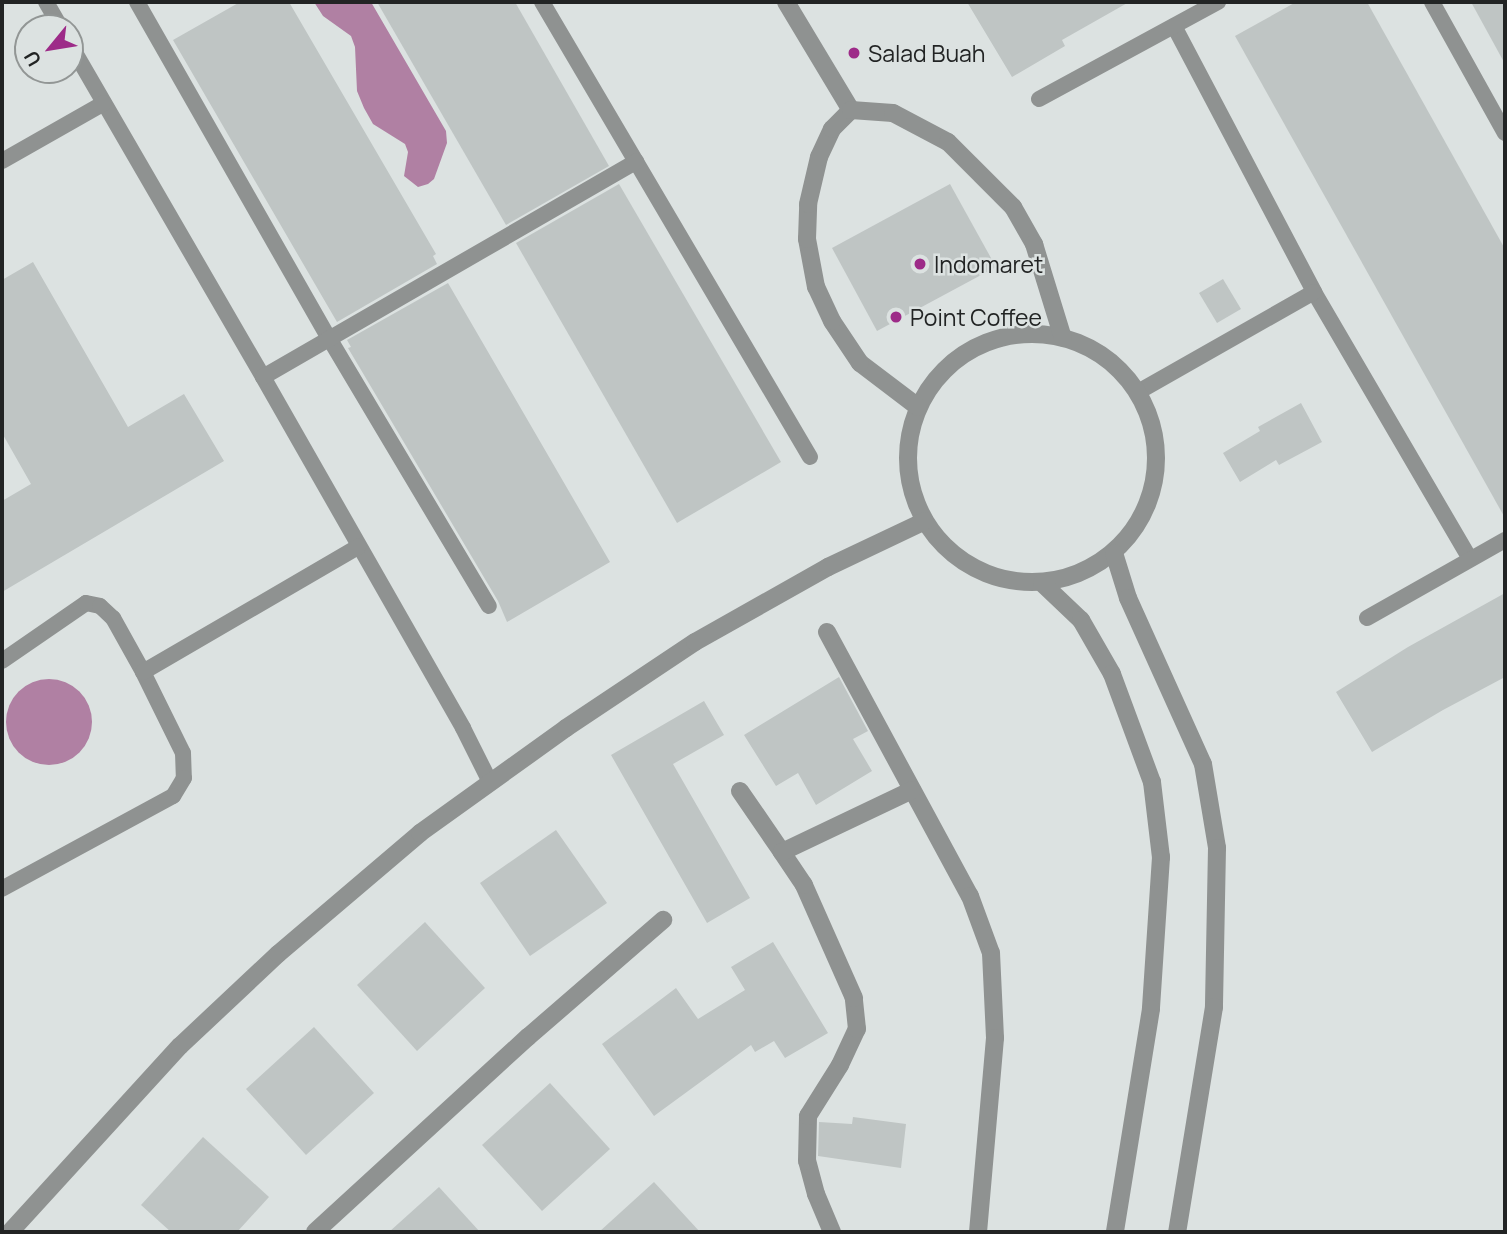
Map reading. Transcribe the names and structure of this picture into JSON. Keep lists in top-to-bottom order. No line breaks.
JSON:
{"places":["Salad Buah","Indomaret","Point Coffee"],"north":"bottom left"}
